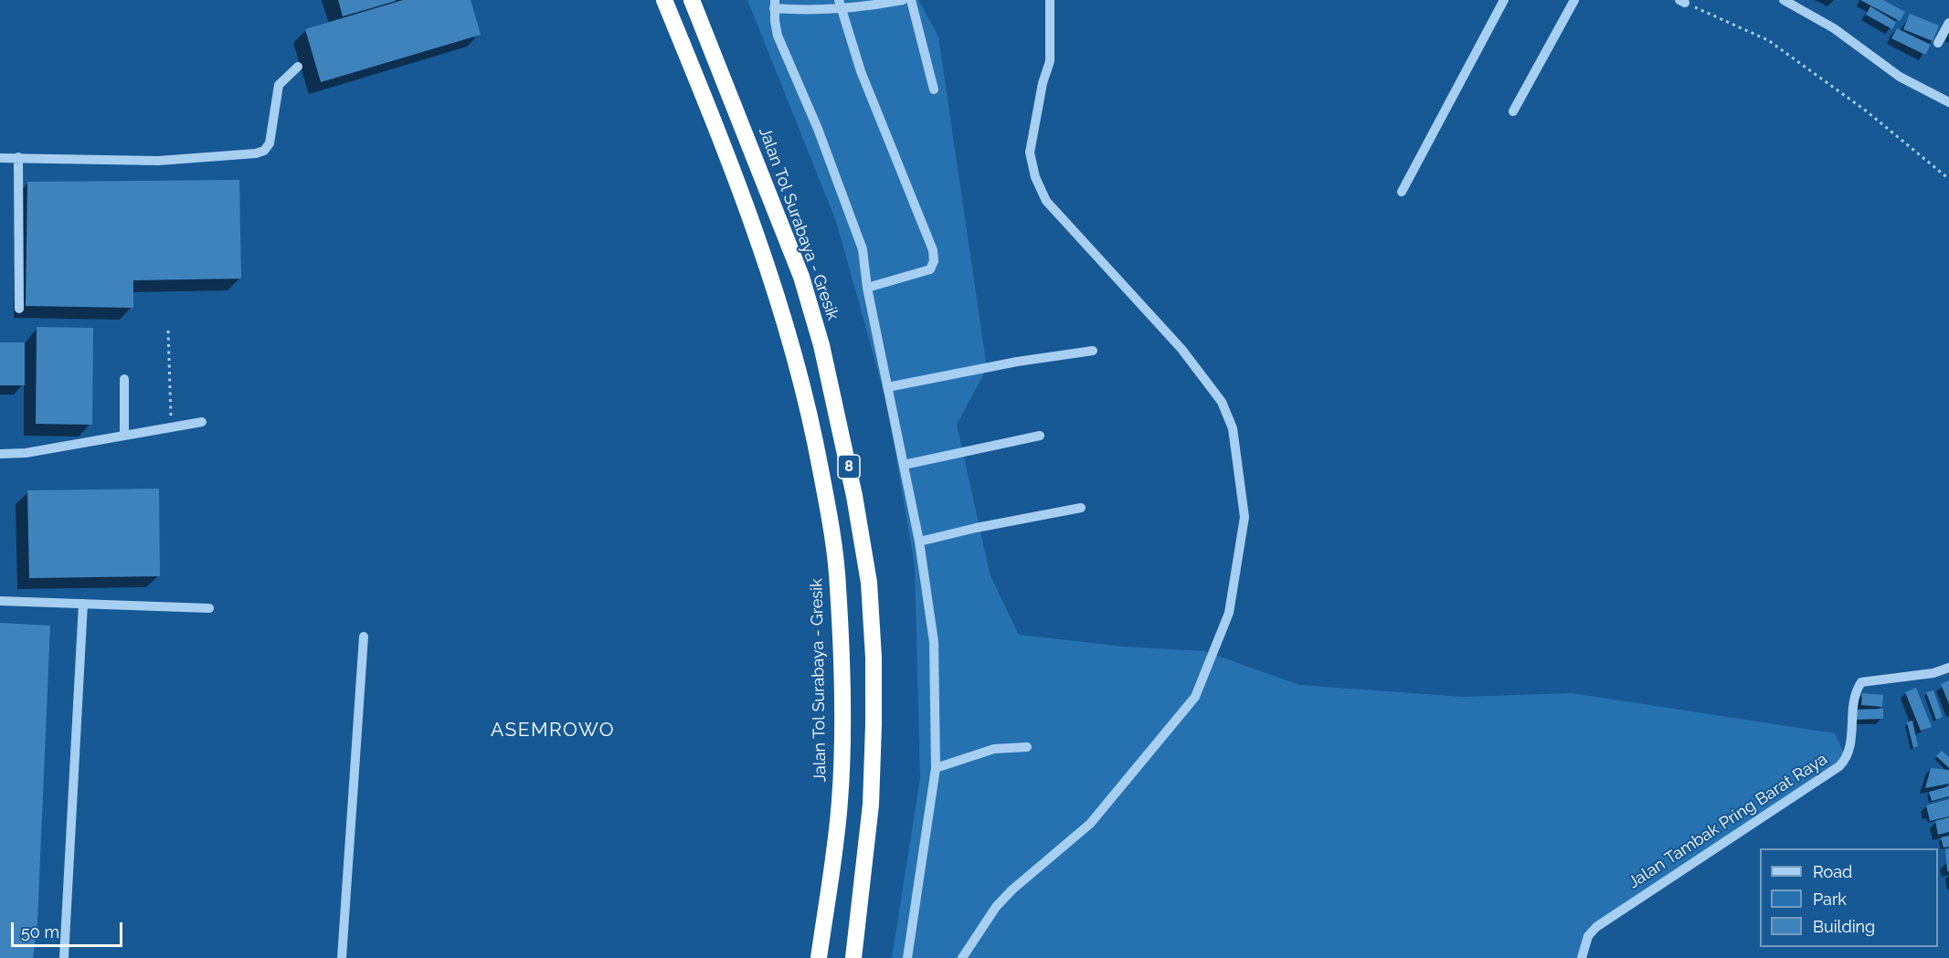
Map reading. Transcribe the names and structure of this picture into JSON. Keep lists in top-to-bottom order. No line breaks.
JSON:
{"streets":{"highway":["Jalan Tol Surabaya - Gresik","8"],"street":["Jalan Tambak Pring Barat Raya"]},"districts":["ASEMROWO"],"legend":["Road","Park","Building"],"scale_bar":"50 m"}
